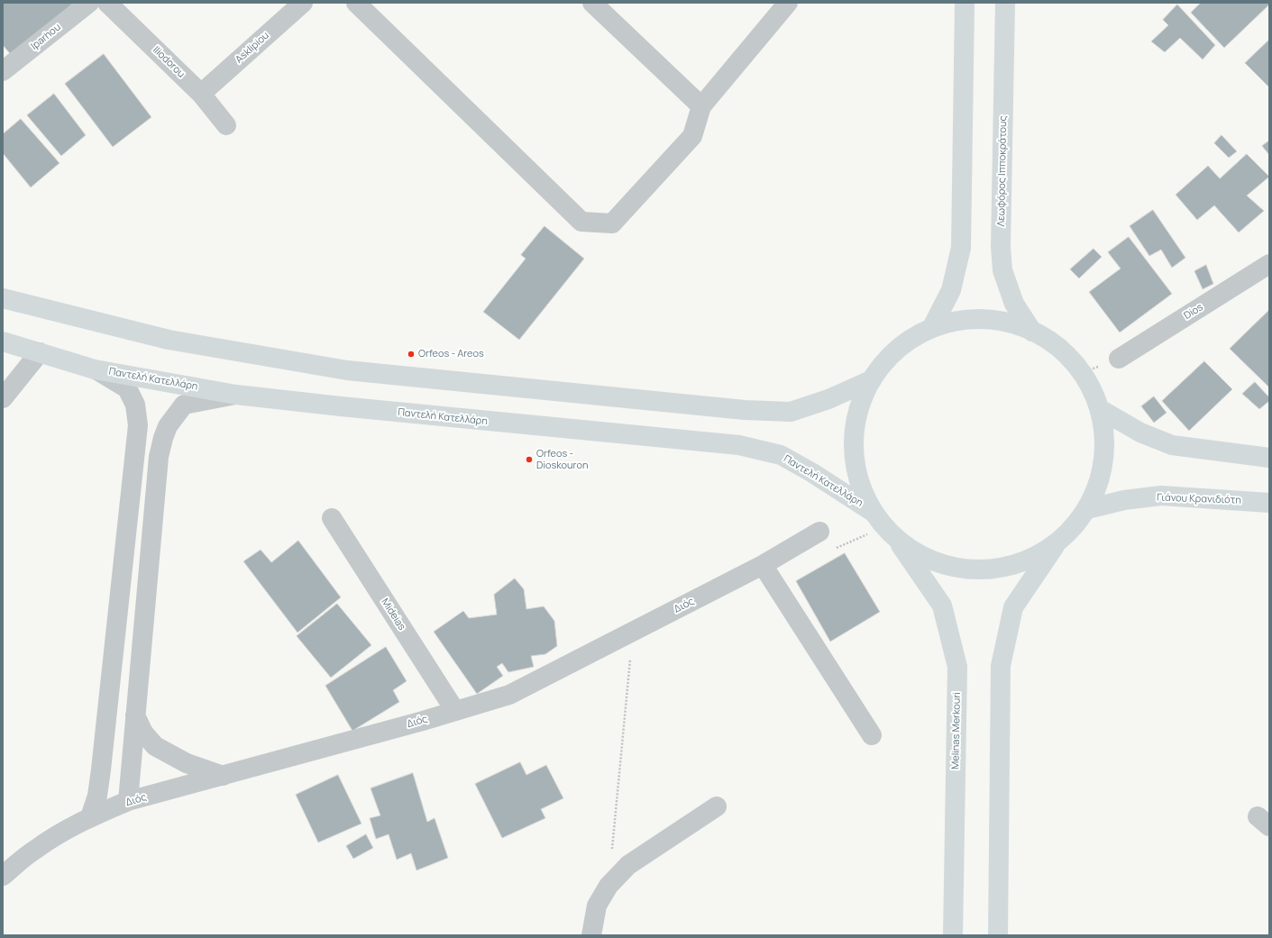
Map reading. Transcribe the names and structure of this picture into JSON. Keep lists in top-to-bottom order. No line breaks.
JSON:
{"streets":{"main road":["Λεωφόρος Ιπποκράτους","Παντελή Κατελλάρη","Γιάνου Κρανιδιότη","Melinas Merkouri"],"street":["Iparhou","Asklipiou","Iliodorou","Dios","Διός","Mideias"]},"crossings":[["Asklipiou","Iliodorou"],["Διός","Mideias"]],"places":["Orfeos - Areos","Orfeos - Dioskouron"]}
